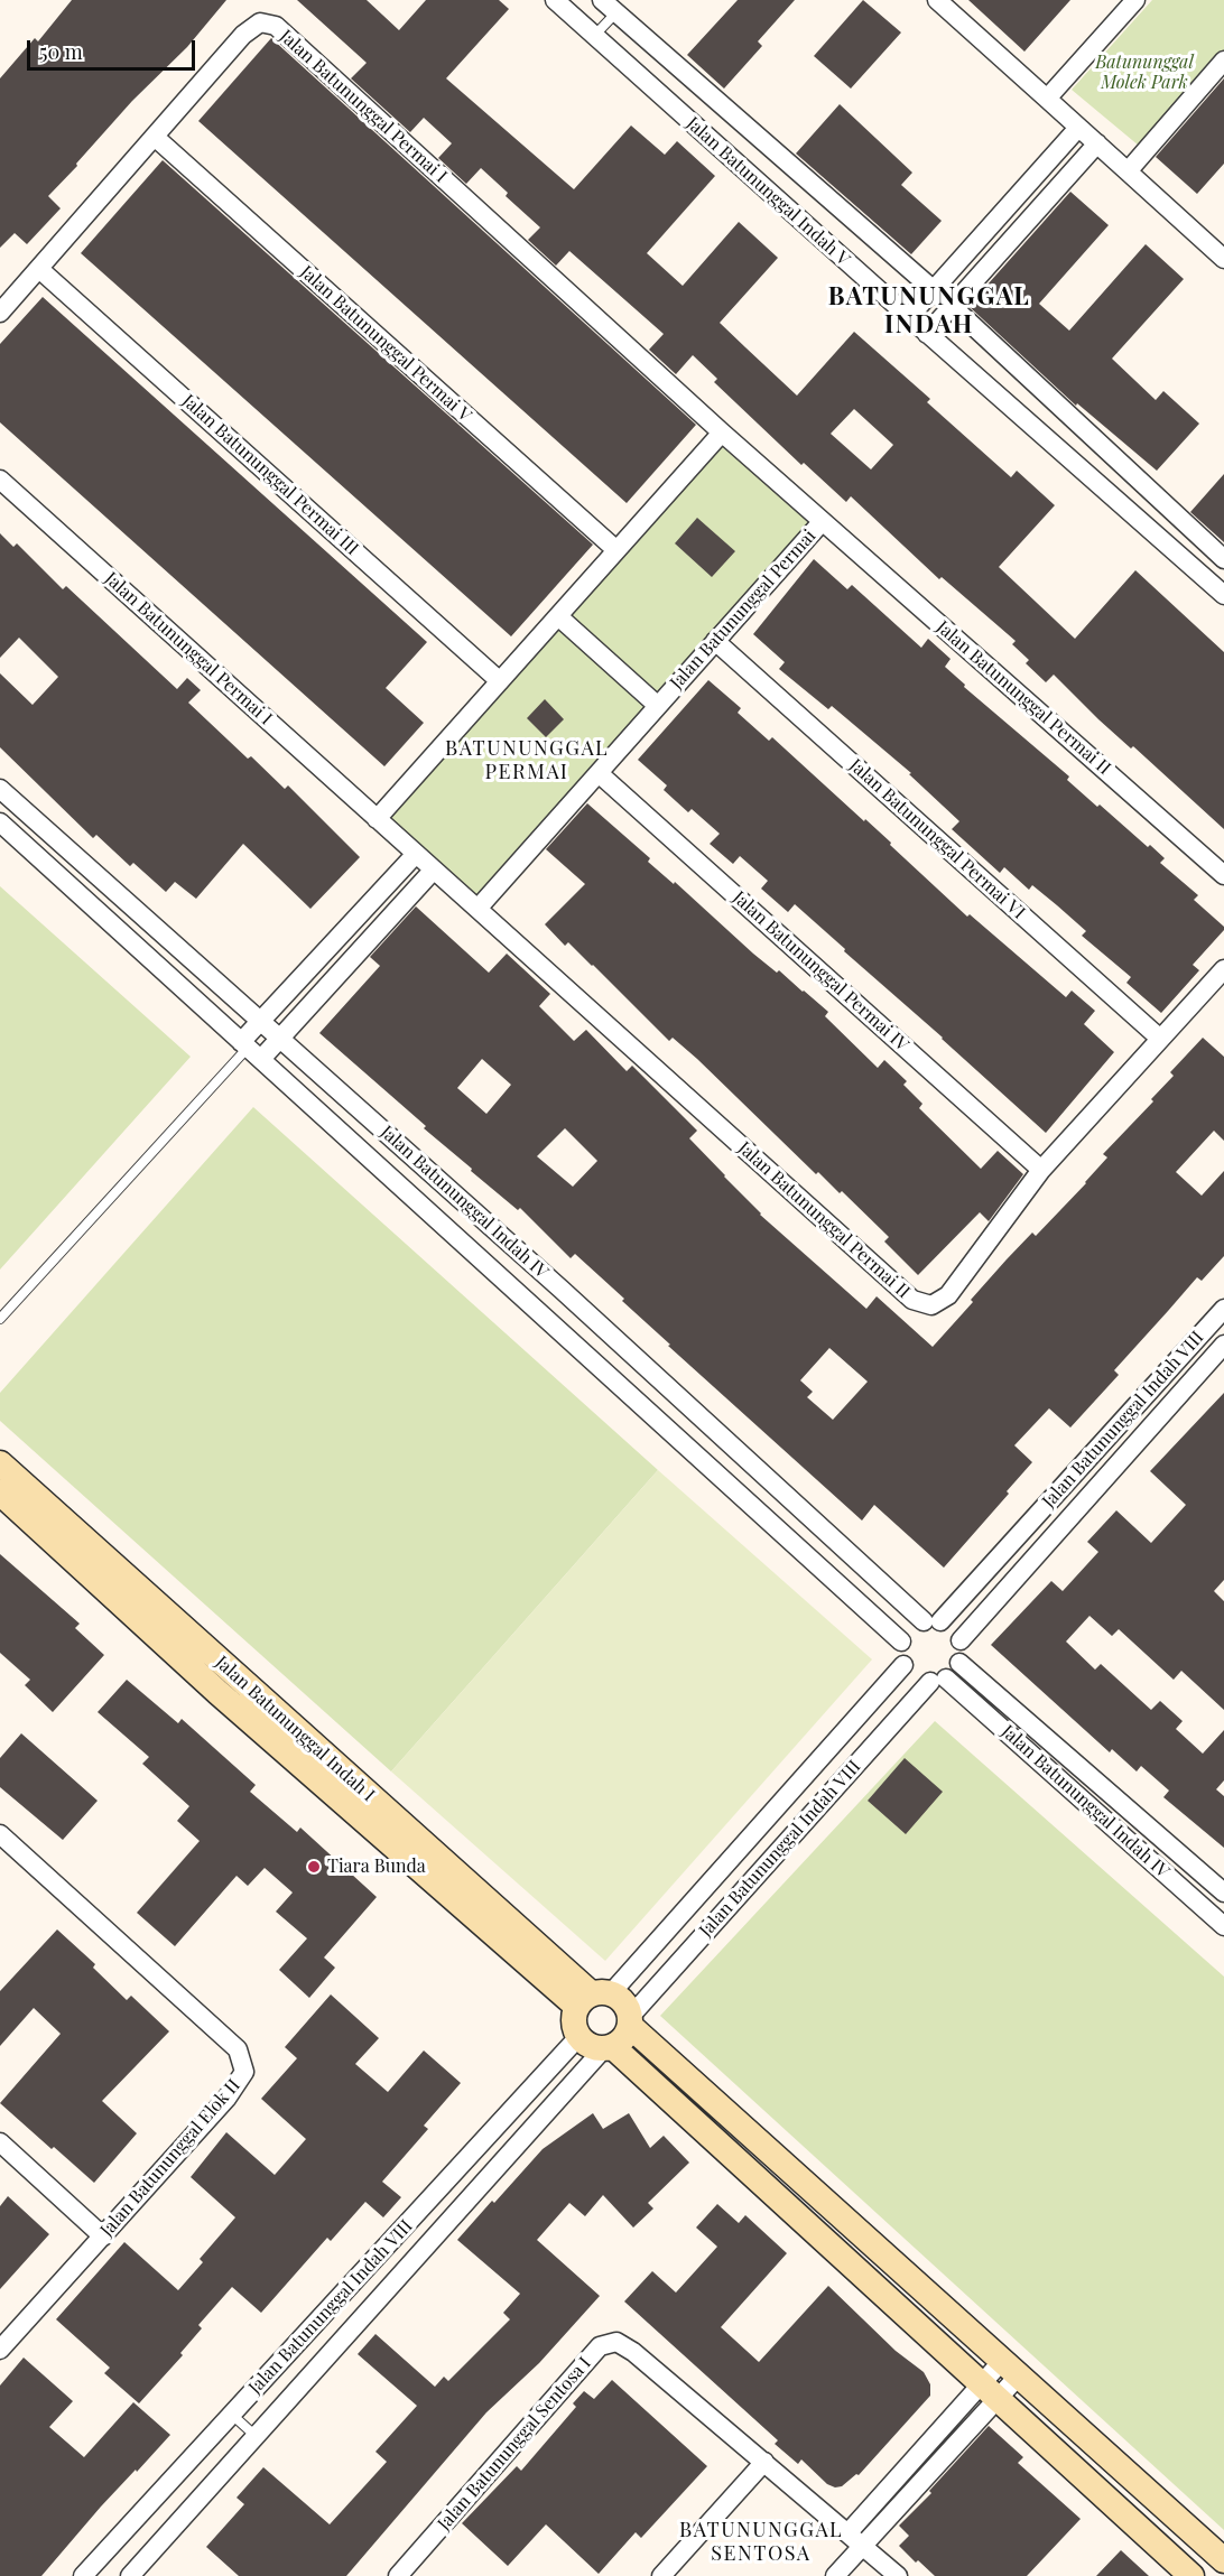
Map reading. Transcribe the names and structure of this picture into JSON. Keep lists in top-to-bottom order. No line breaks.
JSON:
{"streets":{"street":["Jalan Batununggal Permai I","Jalan Batununggal Indah V","Jalan Batununggal Permai V","Jalan Batununggal Permai III","Jalan Batununggal Permai","Jalan Batununggal Permai II","Jalan Batununggal Permai VI","Jalan Batununggal Permai IV","Jalan Batununggal Indah IV","Jalan Batununggal Indah VIII","Jalan Batununggal Indah I","Jalan Batununggal Elok II","Jalan Batununggal Sentosa I"]},"crossings":[["Jalan Batununggal Permai I","Jalan Batununggal Permai V"],["Jalan Batununggal Permai I","Jalan Batununggal Permai III"],["Jalan Batununggal Permai I","Jalan Batununggal Permai"],["Jalan Batununggal Permai","Jalan Batununggal Permai II"],["Jalan Batununggal Permai","Jalan Batununggal Permai VI"],["Jalan Batununggal Permai","Jalan Batununggal Permai IV"],["Jalan Batununggal Permai II","Jalan Batununggal Permai VI"],["Jalan Batununggal Permai II","Jalan Batununggal Permai IV"],["Jalan Batununggal Indah IV","Jalan Batununggal Indah VIII"],["Jalan Batununggal Indah VIII","Jalan Batununggal Indah I"]],"districts":["BATUNUNGGAL INDAH","BATUNUNGGAL PERMAI","BATUNUNGGAL SENTOSA"],"parks":["Batununggal Molek Park"],"places":["Tiara Bunda"],"scale_bar":"50 m"}
